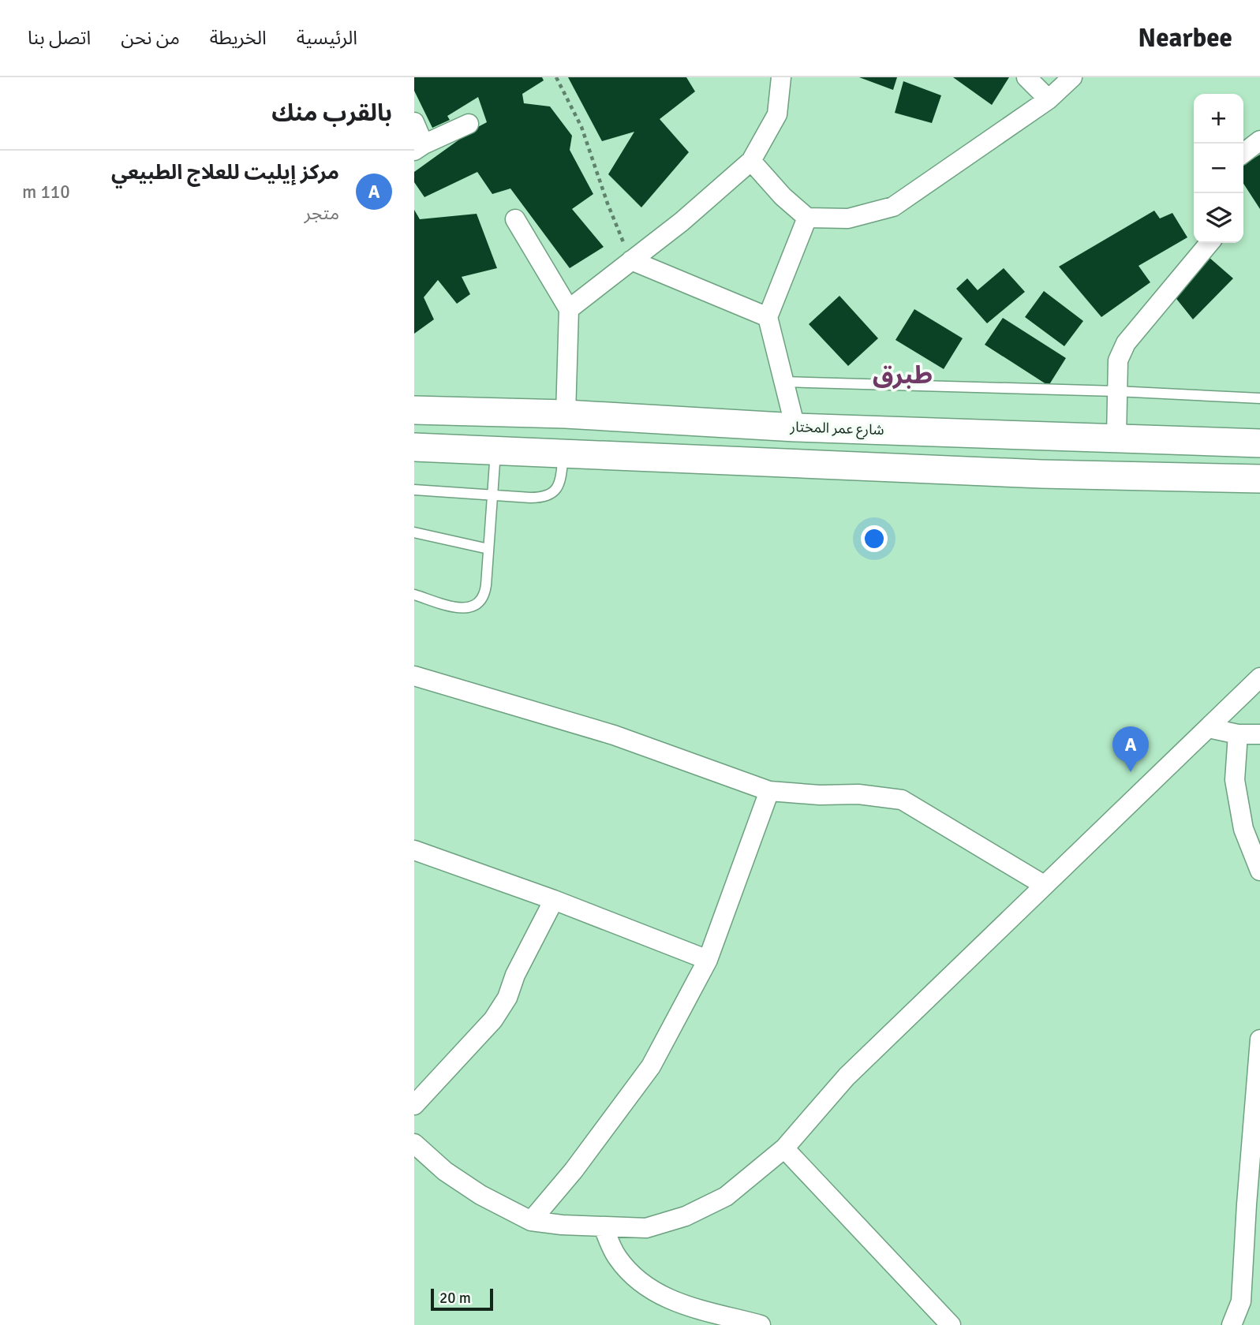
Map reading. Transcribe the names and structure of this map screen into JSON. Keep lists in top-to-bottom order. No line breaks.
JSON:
{"streets":{"street":["شارع عمر المختار"]},"districts":["طبرق"],"scale_bar":"20 m","page":{"header":"Nearbee","nav":["الرئيسية","الخريطة","من نحن","اتصل بنا"],"heading":"بالقرب منك","map_buttons":["+","−"],"list":[{"mark":"A","name":"مركز إيليت للعلاج الطبيعي","note":"متجر","value":"110 m"}],"pins":"A","scale":"20 m"}}
